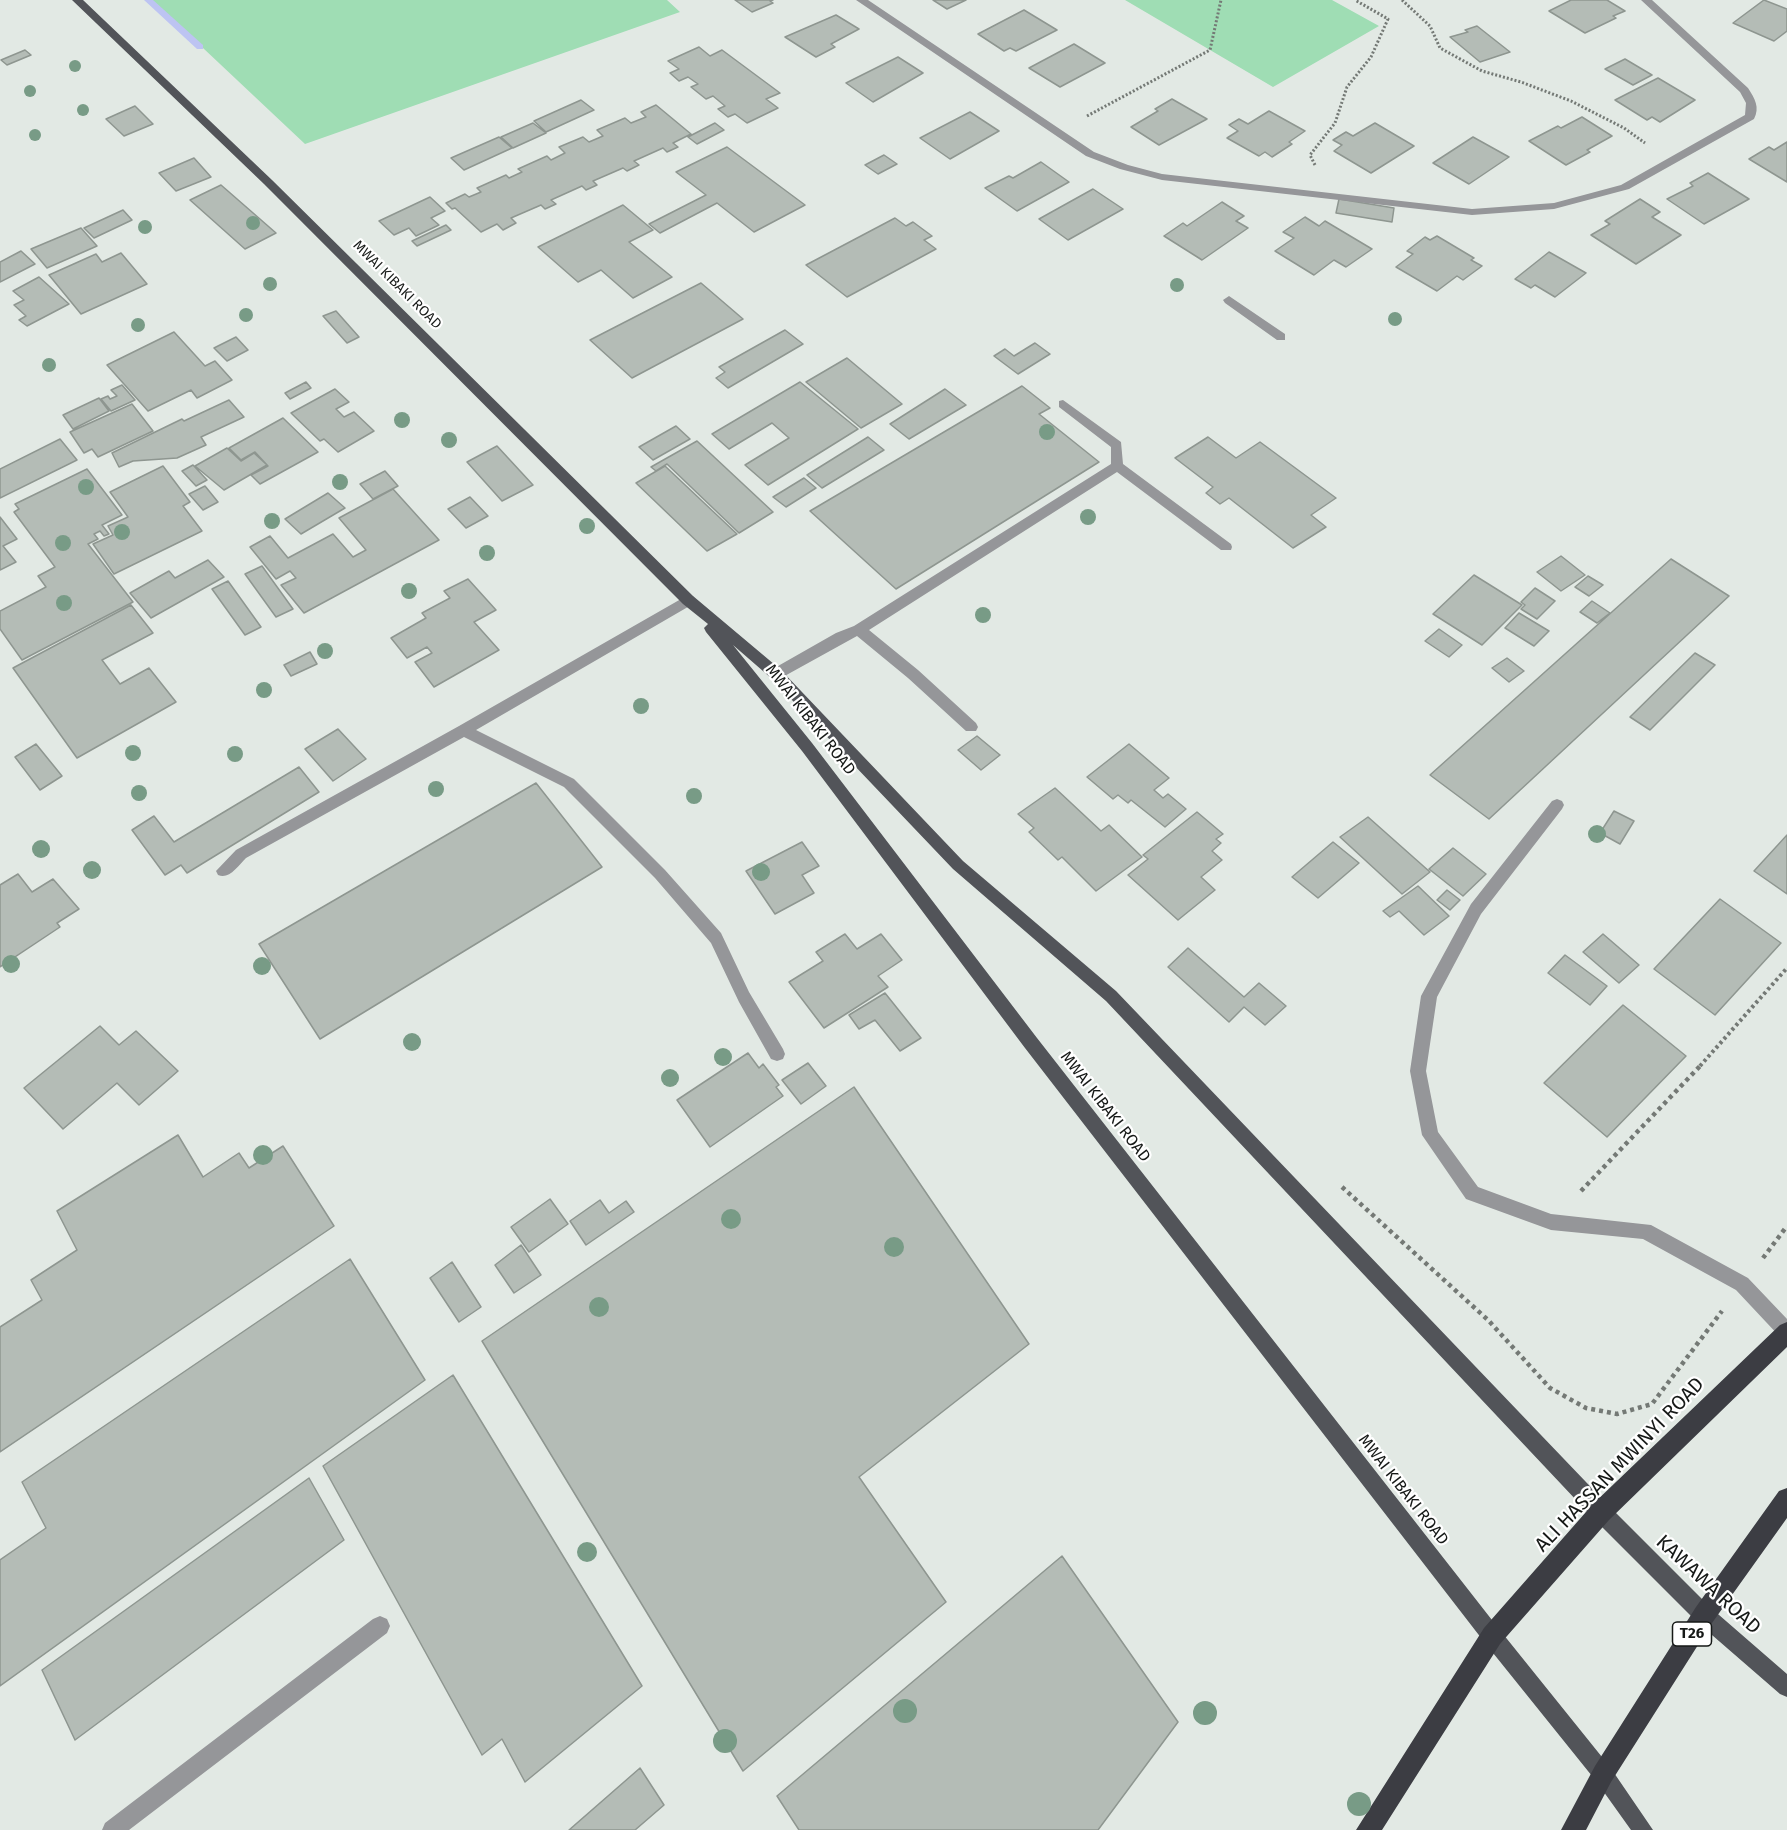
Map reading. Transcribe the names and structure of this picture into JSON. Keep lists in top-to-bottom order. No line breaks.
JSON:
{"streets":{"highway":["ALI HASSAN MWINYI ROAD","T26"],"main road":["MWAI KIBAKI ROAD","KAWAWA ROAD"]},"crossings":[["MWAI KIBAKI ROAD","ALI HASSAN MWINYI ROAD"],["MWAI KIBAKI ROAD","KAWAWA ROAD"],["ALI HASSAN MWINYI ROAD","KAWAWA ROAD"],["KAWAWA ROAD","T26"]]}
